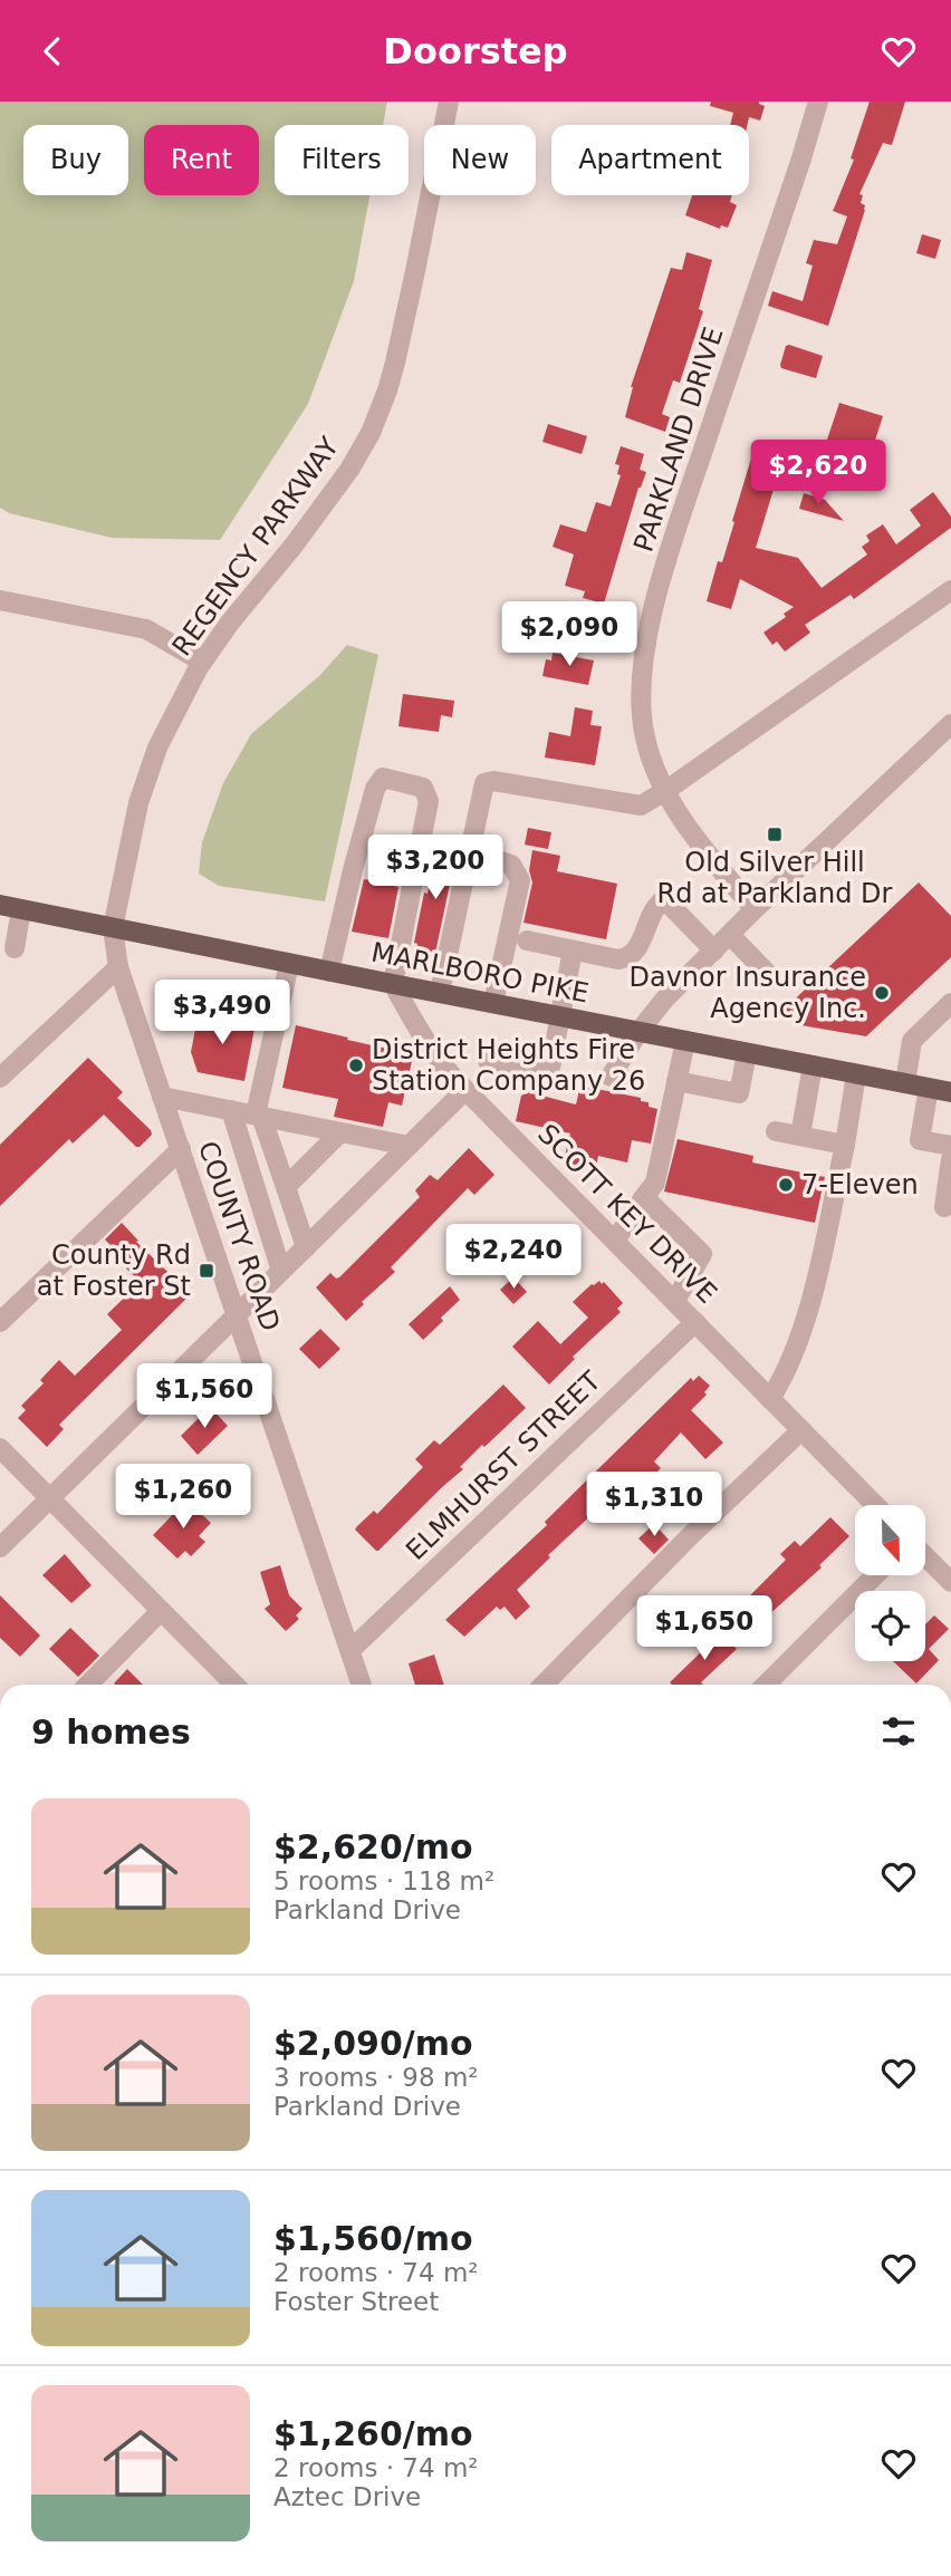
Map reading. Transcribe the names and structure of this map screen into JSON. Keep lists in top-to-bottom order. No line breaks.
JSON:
{"streets":{"main road":["MARLBORO PIKE"],"street":["PARKLAND DRIVE","REGENCY PARKWAY","SCOTT KEY DRIVE","COUNTY ROAD","ELMHURST STREET"]},"crossings":[["REGENCY PARKWAY","MARLBORO PIKE"],["REGENCY PARKWAY","COUNTY ROAD"],["MARLBORO PIKE","SCOTT KEY DRIVE"],["MARLBORO PIKE","COUNTY ROAD"],["SCOTT KEY DRIVE","ELMHURST STREET"],["COUNTY ROAD","ELMHURST STREET"]],"places":{"transit":["Old Silver Hill Rd at Parkland Dr","County Rd at Foster St"],"other":["Davnor Insurance Agency Inc.","District Heights Fire Station Company 26","7-Eleven"]},"north":"bottom","page":{"header":"Doorstep","chip":["Buy","Rent","Filters","New","Apartment"],"price":["$2,620","$2,090","$3,200","$3,490","$2,240","$1,560","$1,260","$1,310","$1,650"],"heading":"9 homes","list":[{"name":"$2,620/mo","note":"5 rooms · 118 m² · Parkland Drive"},{"name":"$2,090/mo","note":"3 rooms · 98 m² · Parkland Drive"},{"name":"$1,560/mo","note":"2 rooms · 74 m² · Foster Street"},{"name":"$1,260/mo","note":"2 rooms · 74 m² · Aztec Drive"}]}}
